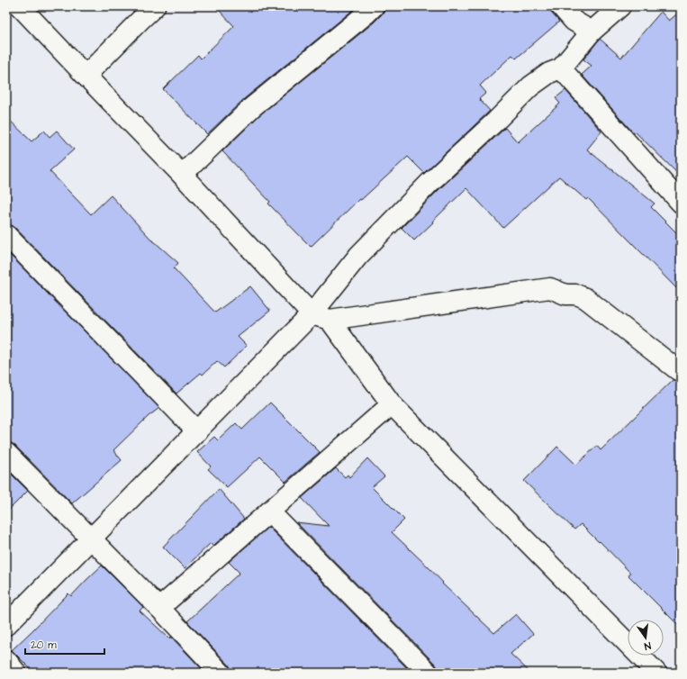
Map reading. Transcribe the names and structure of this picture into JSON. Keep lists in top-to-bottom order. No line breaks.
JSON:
{"scale_bar":"20 m","north":"bottom"}
